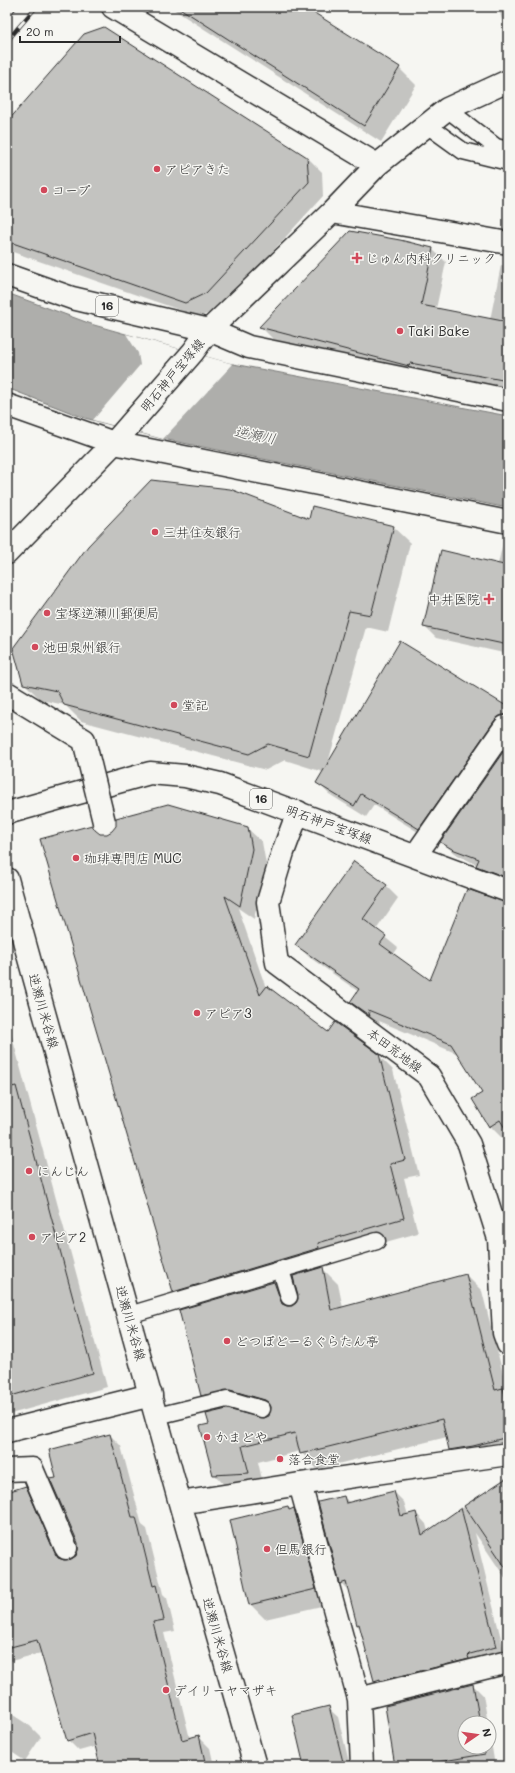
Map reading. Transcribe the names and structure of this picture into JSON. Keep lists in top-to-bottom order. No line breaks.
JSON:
{"streets":{"street":["16","明石神戸宝塚線","逆瀬川米谷線","本田荒地線"]},"crossings":[["明石神戸宝塚線","本田荒地線"]],"water":["逆瀬川"],"places":{"other":["アピアきた","コープ","Taki Bake","三井住友銀行","宝塚逆瀬川郵便局","池田泉州銀行","堂記","珈琲専門店 MUC","アピア3","にんじん","アピア2","どつぼどーるぐらたん亭","かまどや","落合食堂","但馬銀行","デイリーヤマザキ"],"health":["じゅん内科クリニック","中井医院"]},"scale_bar":"20 m","north":"right"}
